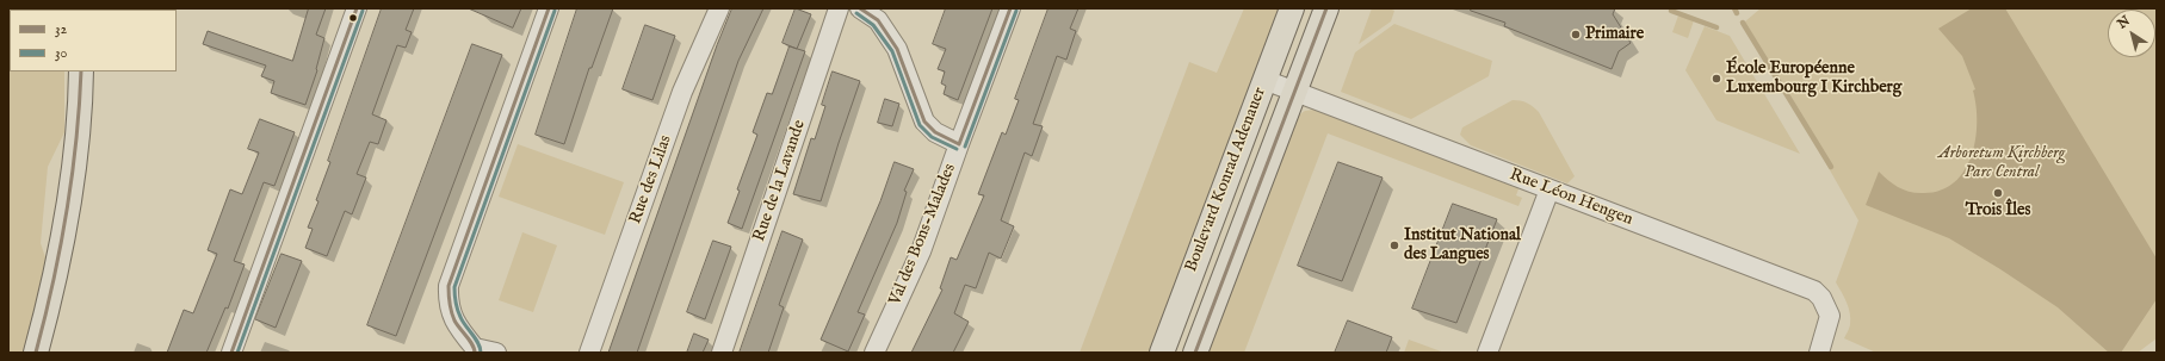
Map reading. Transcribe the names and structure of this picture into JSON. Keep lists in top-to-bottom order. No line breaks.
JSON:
{"streets":{"main road":["Boulevard Konrad Adenauer"],"street":["Rue des Lilas","Rue de la Lavande","Rue Léon Hengen","Val des Bons-Malades"]},"crossings":[["Boulevard Konrad Adenauer","Rue Léon Hengen"]],"parks":["Arboretum Kirchberg Parc Central"],"places":["Primaire","École Européenne Luxembourg I Kirchberg","Trois Îles","Institut National des Langues"],"lines":["transit line 32","transit line 30"],"legend":["32","30"],"north":"top left"}
